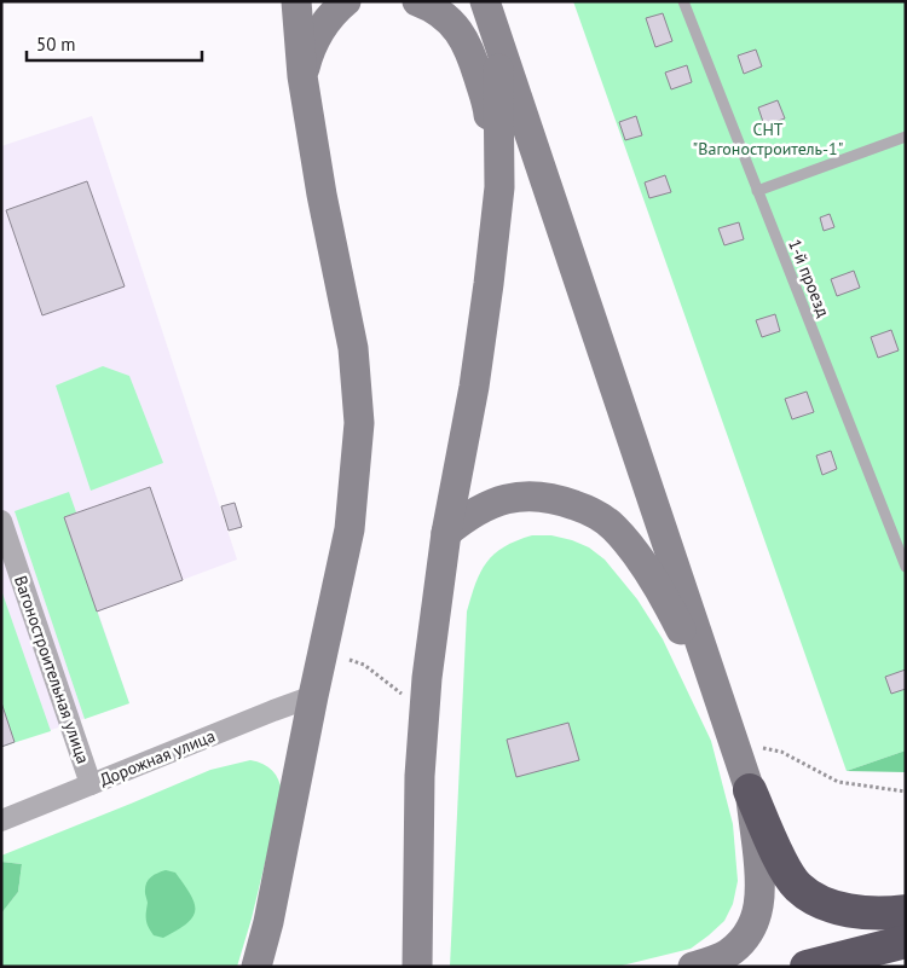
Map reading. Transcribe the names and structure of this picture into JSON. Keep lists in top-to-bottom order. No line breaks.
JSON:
{"streets":{"street":["Вагоностроительная улица","Дорожная улица"],"lane":["1-й проезд"]},"crossings":[["Вагоностроительная улица","Дорожная улица"]],"parks":["СНТ \"Вагоностроитель-1\""],"scale_bar":"50 m"}
